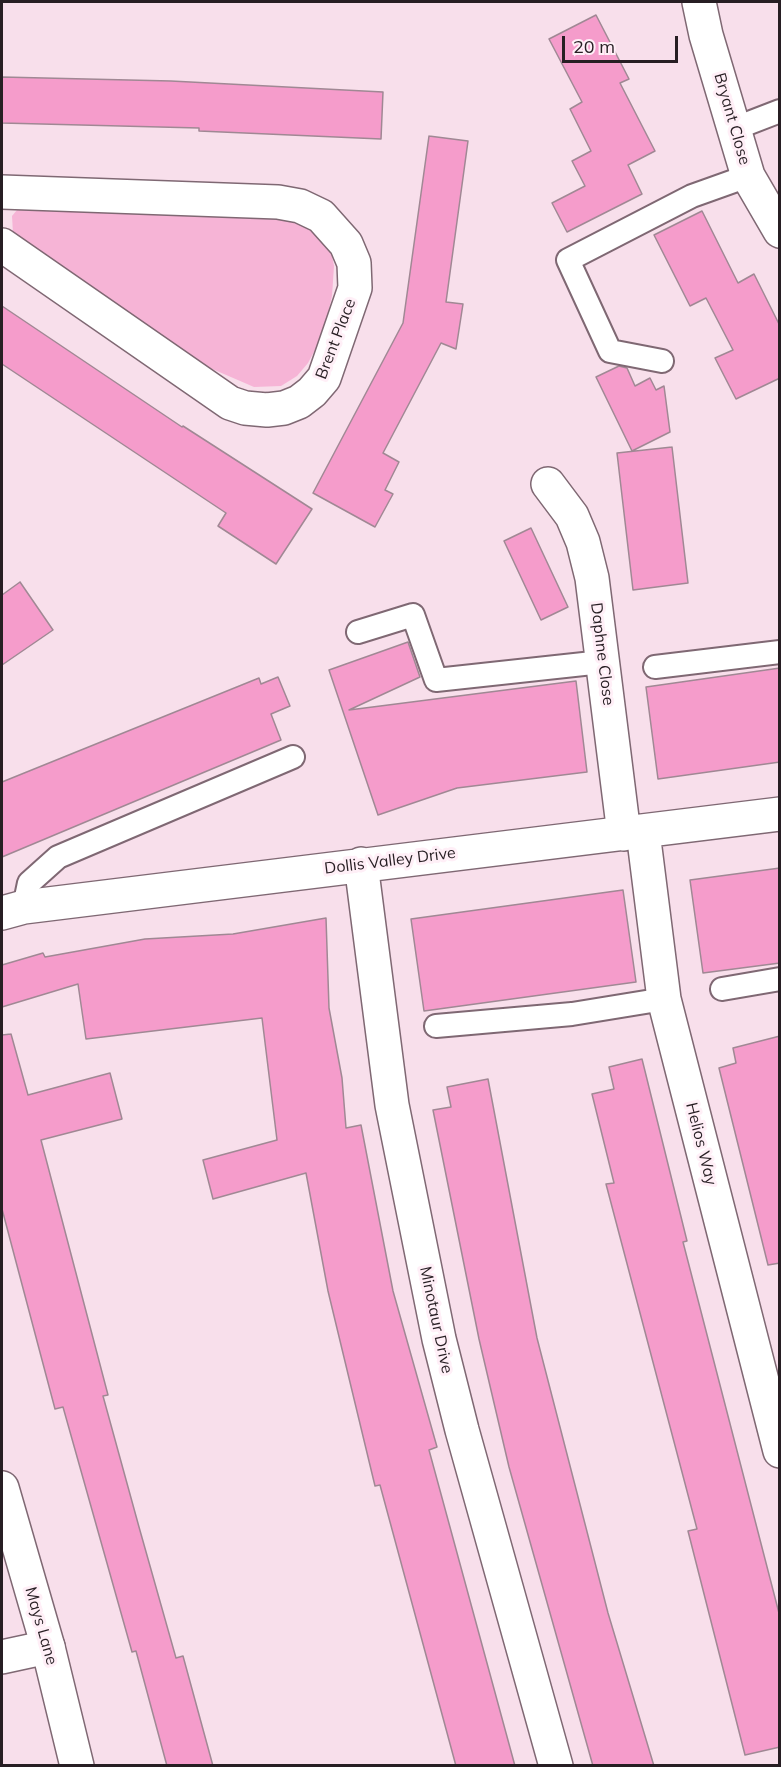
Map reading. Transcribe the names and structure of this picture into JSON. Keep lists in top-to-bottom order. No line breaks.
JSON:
{"streets":{"street":["Bryant Close","Brent Place","Daphne Close","Dollis Valley Drive","Helios Way","Minotaur Drive","Mays Lane"]},"crossings":[["Daphne Close","Dollis Valley Drive"],["Daphne Close","Helios Way"],["Dollis Valley Drive","Helios Way"],["Dollis Valley Drive","Minotaur Drive"]],"scale_bar":"20 m"}
